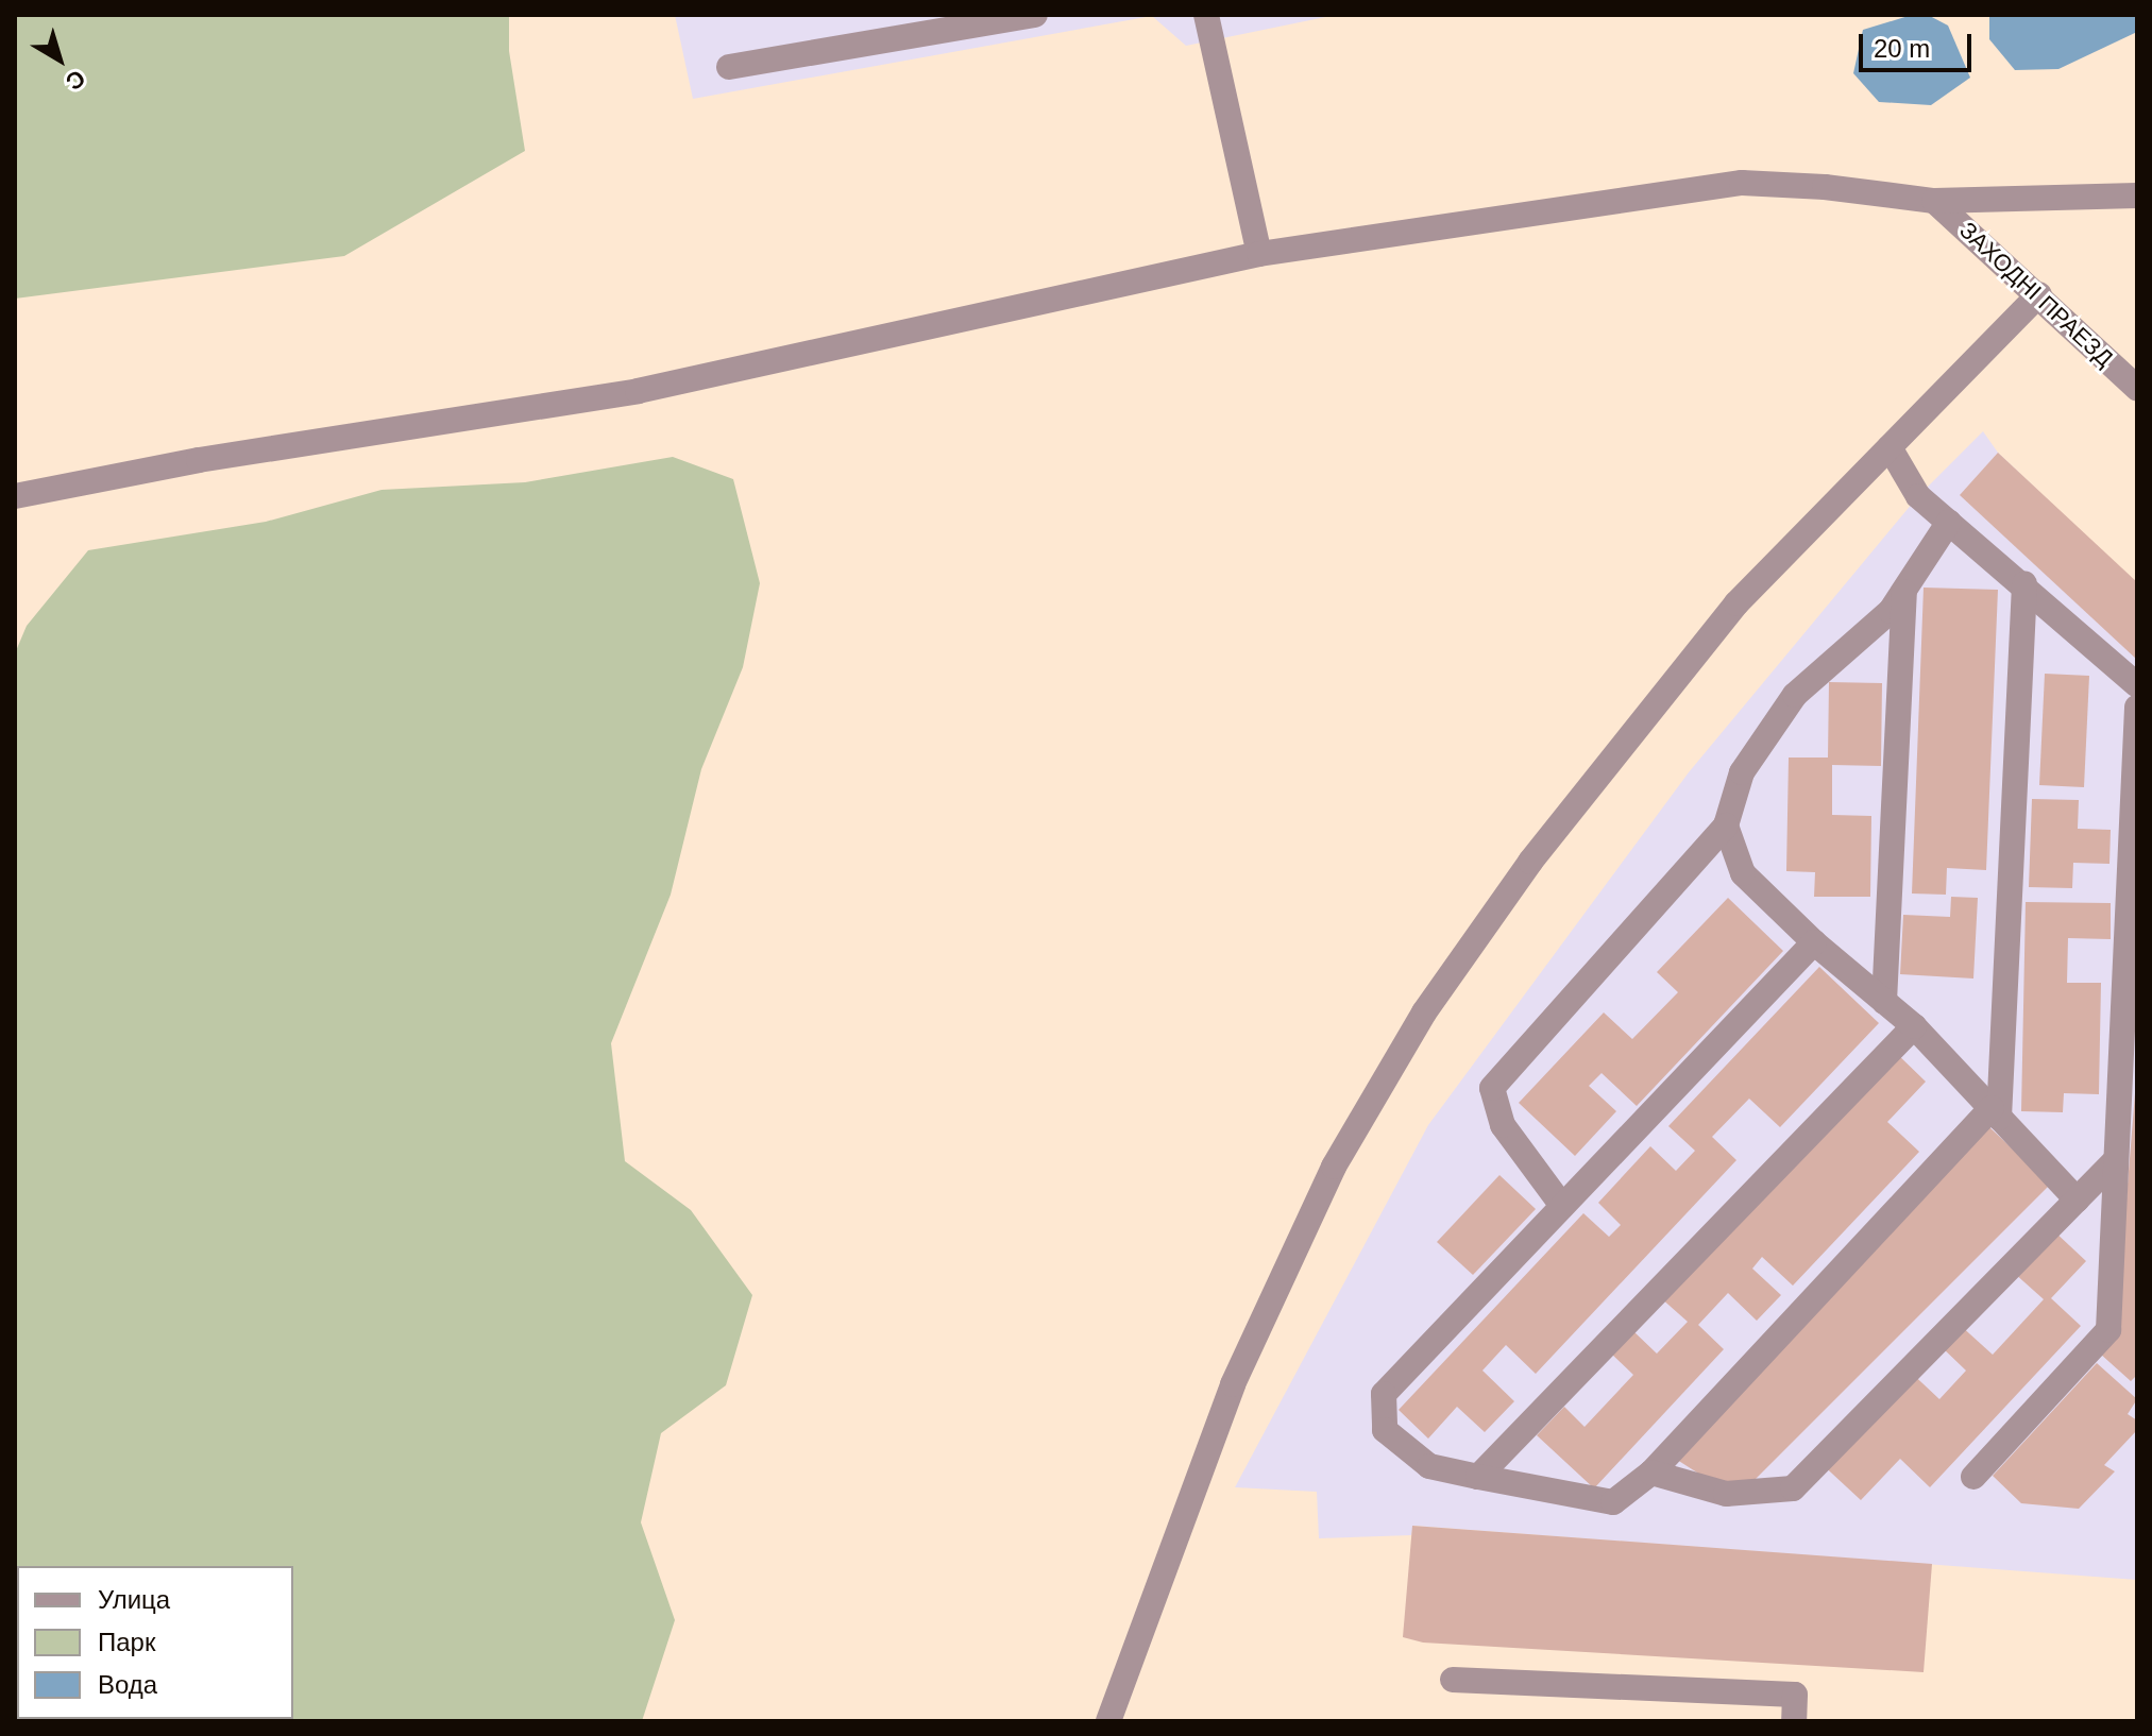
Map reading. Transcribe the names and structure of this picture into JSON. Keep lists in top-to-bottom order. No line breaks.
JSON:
{"streets":{"street":["ЗАХОДНІ ПРАЕЗД"]},"legend":["Улица","Парк","Вода"],"scale_bar":"20 m","north":"bottom right"}
